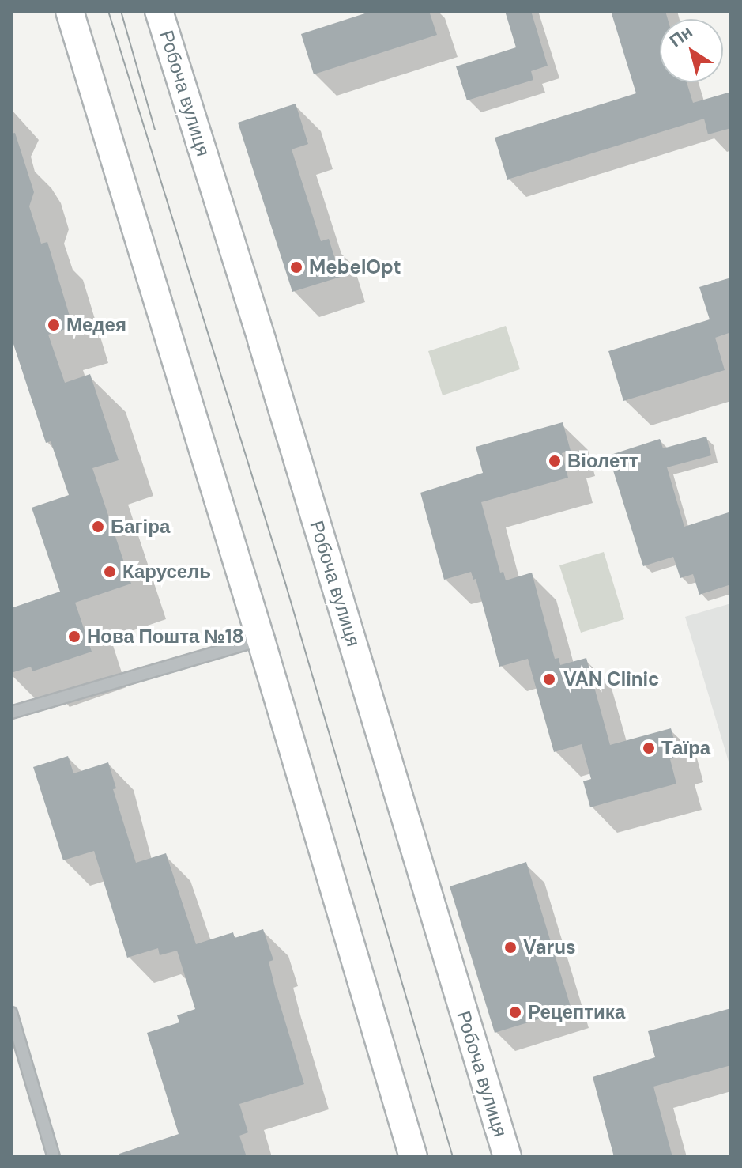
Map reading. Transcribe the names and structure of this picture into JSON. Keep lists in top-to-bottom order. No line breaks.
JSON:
{"streets":{"main road":["Робоча вулиця"]},"places":["MebelOpt","Медея","Віолетт","Багіра","Карусель","Нова Пошта №18","VAN Clinic","Таїра","Varus","Рецептика"],"north":"top left"}
